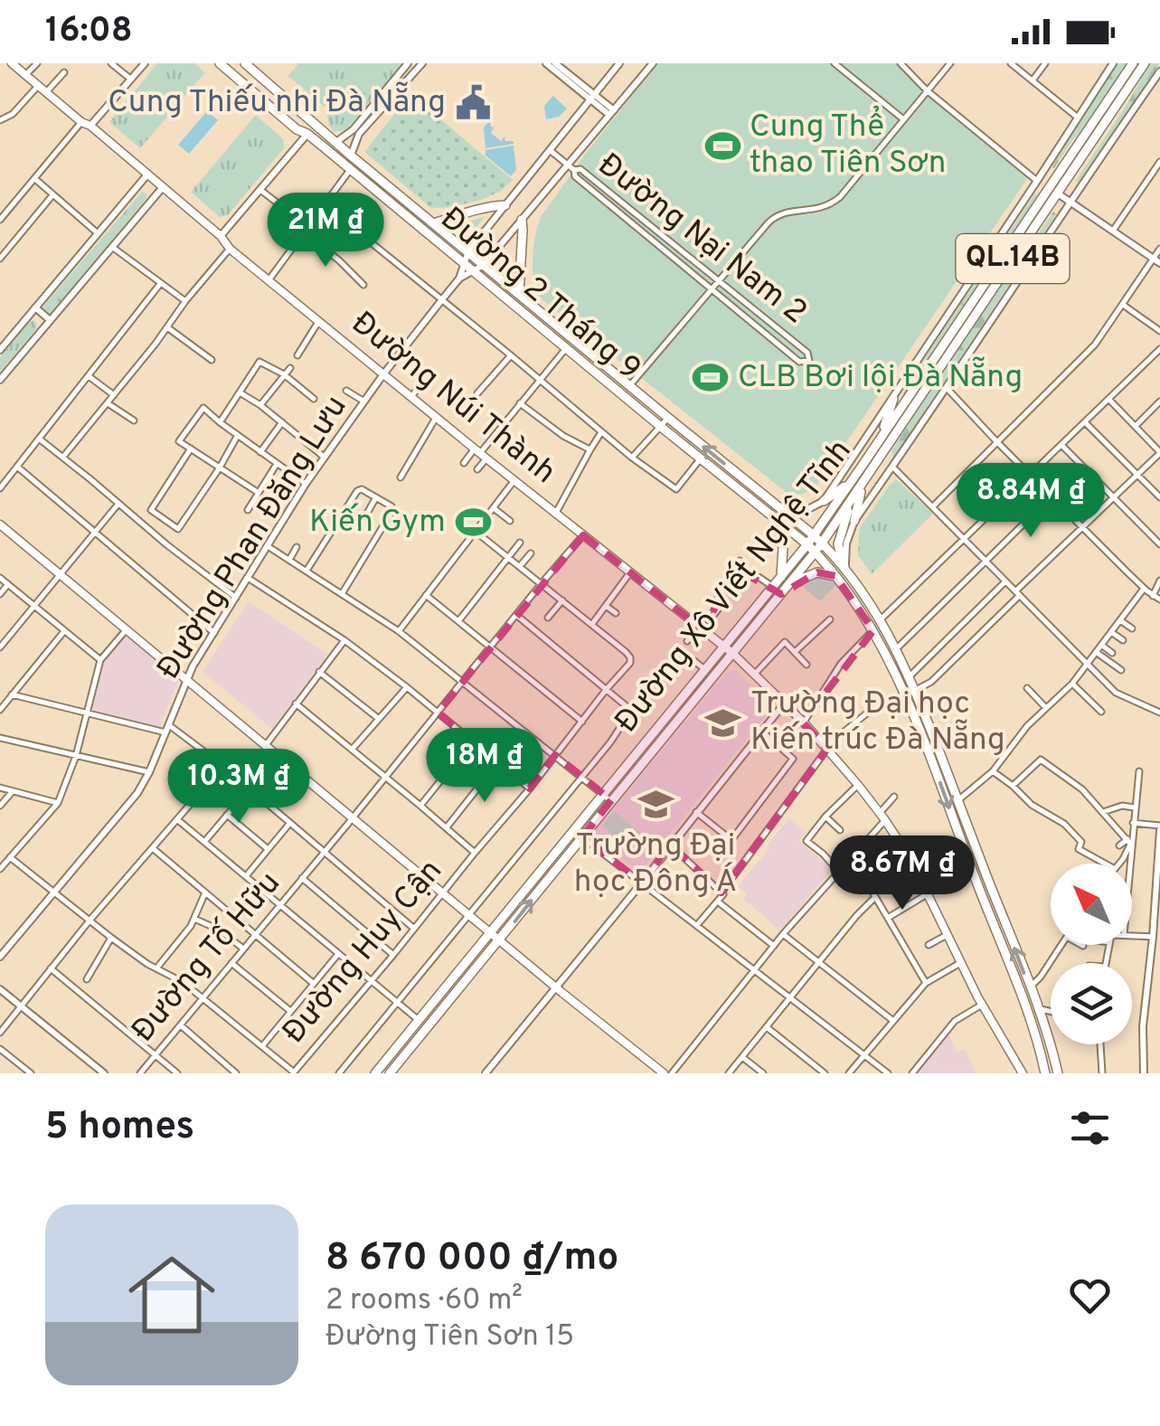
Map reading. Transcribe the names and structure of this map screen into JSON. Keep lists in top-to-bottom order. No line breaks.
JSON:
{"streets":{"main road":["QL.14B","Đường 2 Tháng 9","Đường Núi Thành","Đường Xô Viết Nghệ Tĩnh"],"street":["Đường Nại Nam 2","Đường Phan Đăng Lưu","Đường Huy Cận","Đường Tố Hữu"]},"crossings":[["Đường Nại Nam 2","Đường Phan Đăng Lưu"],["Đường 2 Tháng 9","Đường Phan Đăng Lưu"],["Đường 2 Tháng 9","Đường Xô Viết Nghệ Tĩnh"],["Đường Núi Thành","Đường Phan Đăng Lưu"],["Đường Núi Thành","Đường Xô Viết Nghệ Tĩnh"],["Đường Núi Thành","Đường Tố Hữu"]],"places":{"public building":["Cung Thiếu nhi Đà Nẵng"],"sports":["Cung Thể thao Tiên Sơn","CLB Bơi lội Đà Nẵng","Kiến Gym"],"school or university":["Trường Đại học Kiến trúc Đà Nẵng","Trường Đại học Đông Á"]},"north":"top left","page":{"status":"16:08","price":["21M ₫","8.84M ₫","18M ₫","10.3M ₫","8.67M ₫"],"heading":"5 homes","list":[{"name":"8 670 000 ₫/mo","note":"2 rooms · 60 m² · Đường Tiên Sơn 15"}]}}
